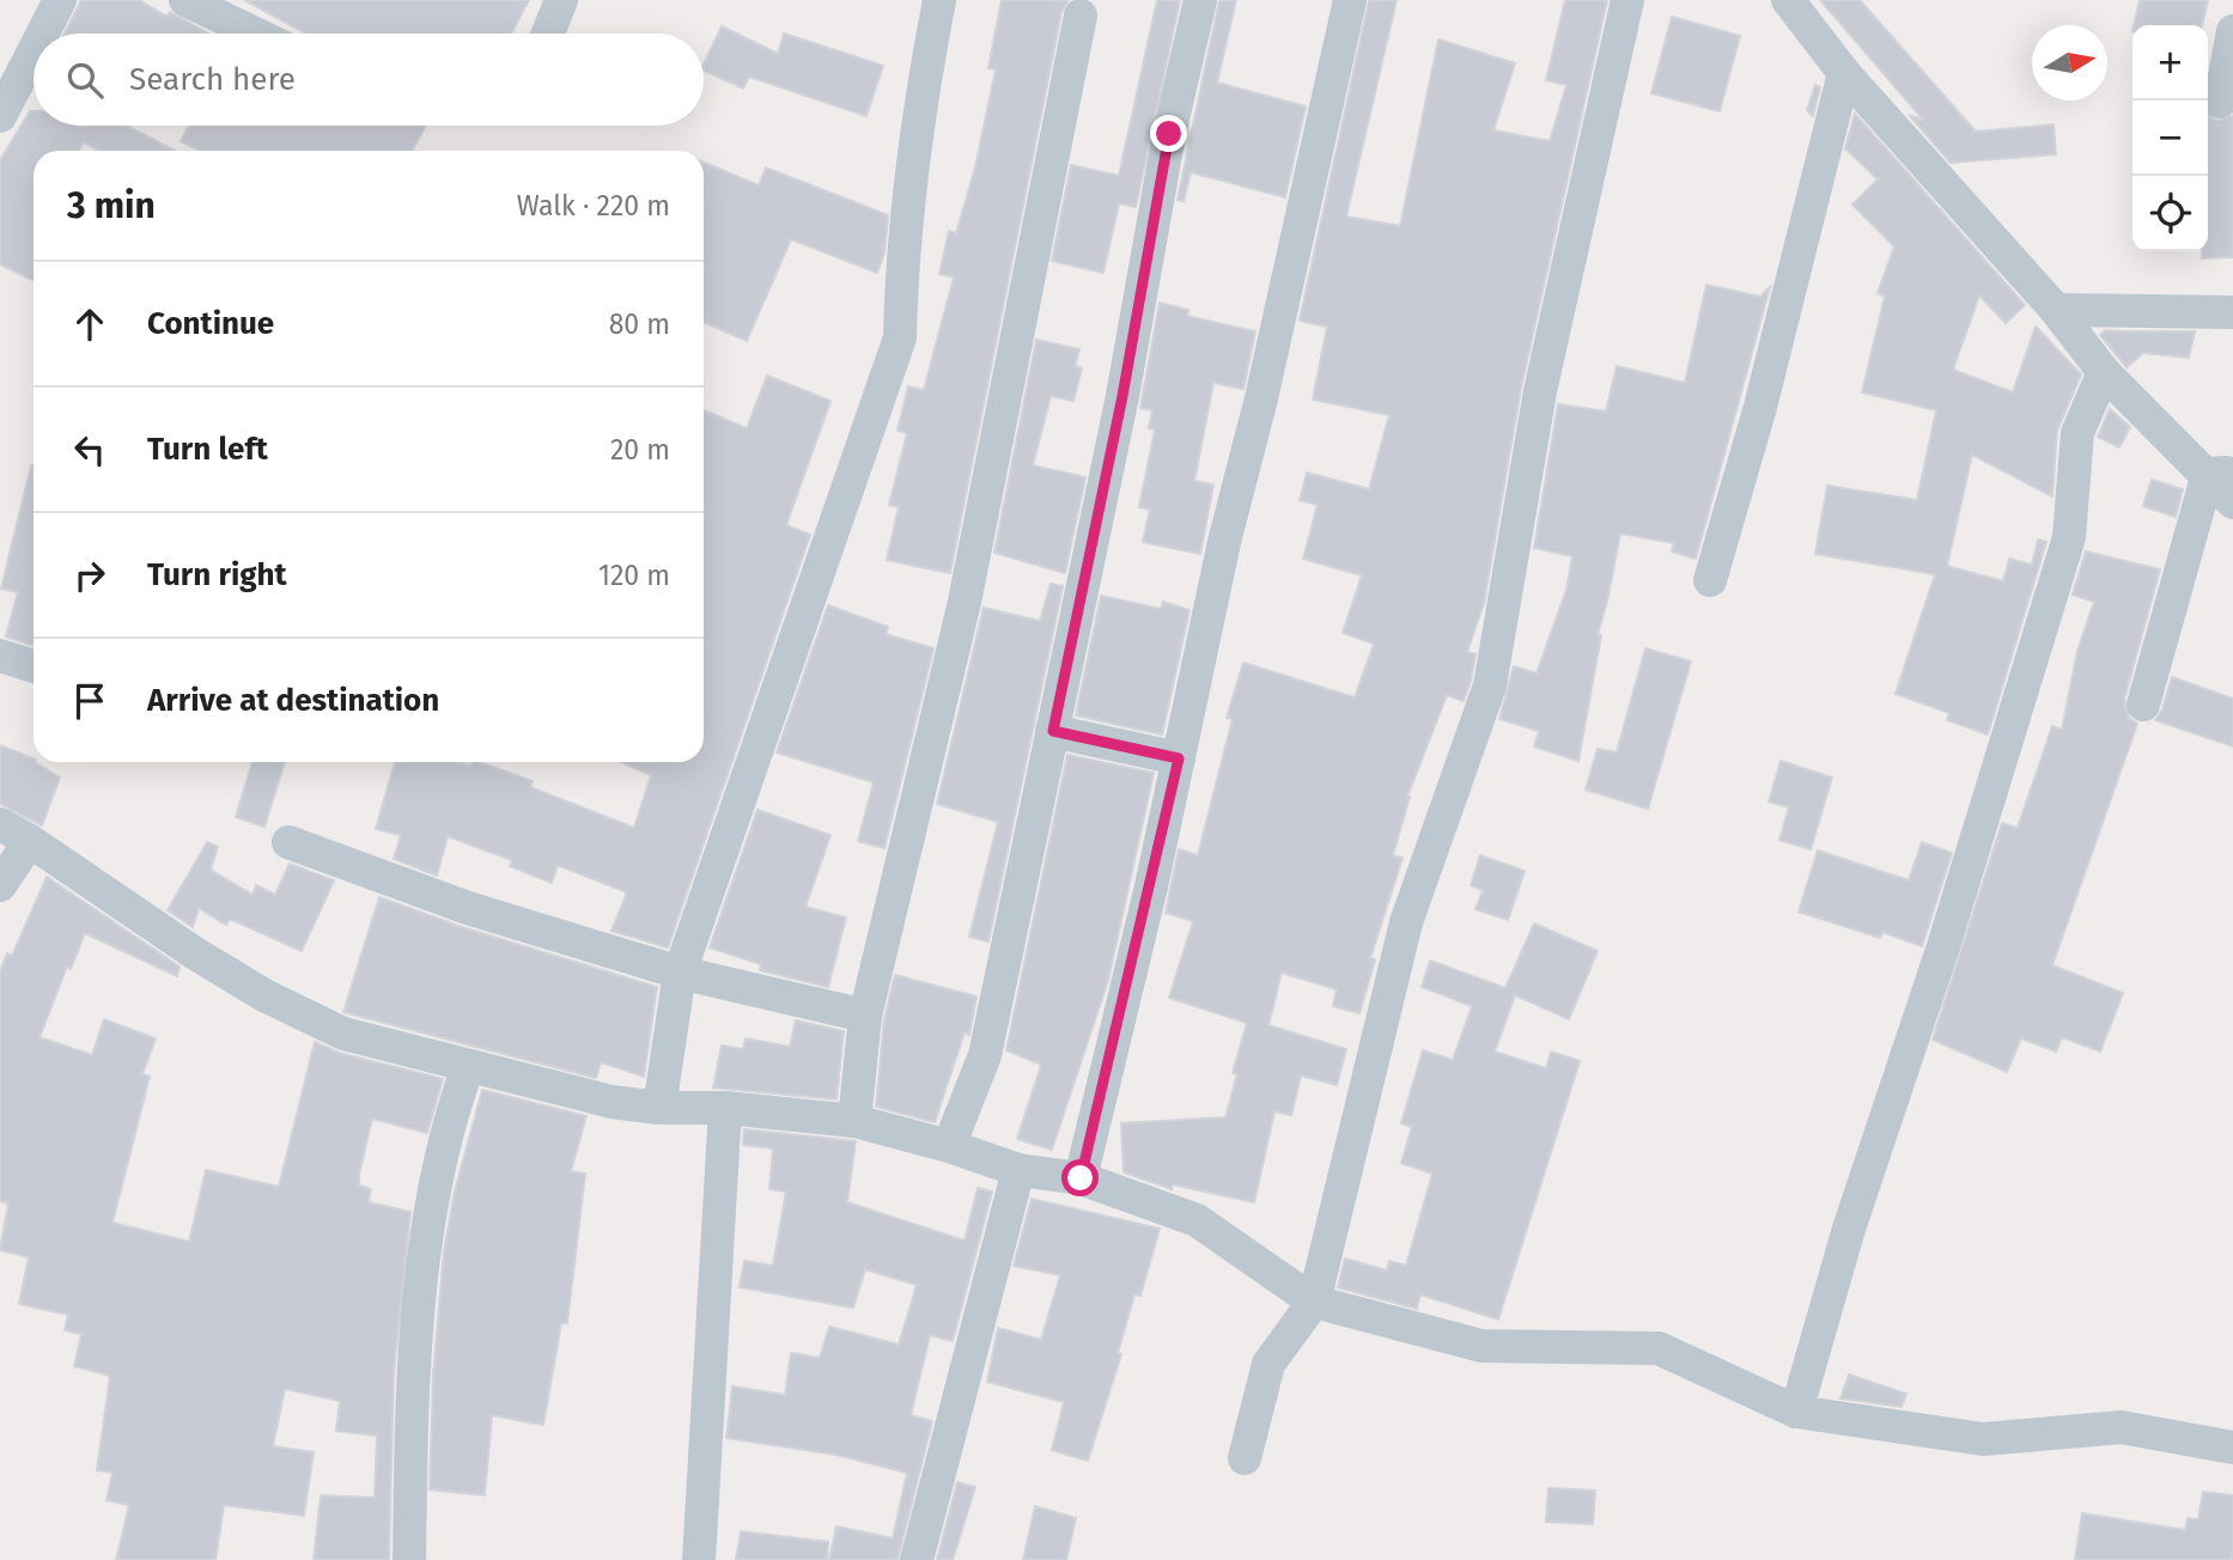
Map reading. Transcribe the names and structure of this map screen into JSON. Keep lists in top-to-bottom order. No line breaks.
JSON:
{"north":"right","page":{"map_buttons":["+","−"],"search":"Search here","heading":["3 min","Walk · 220 m"],"list":[["Continue","80 m"],["Turn left","20 m"],["Turn right","120 m"],"Arrive at destination"]}}
